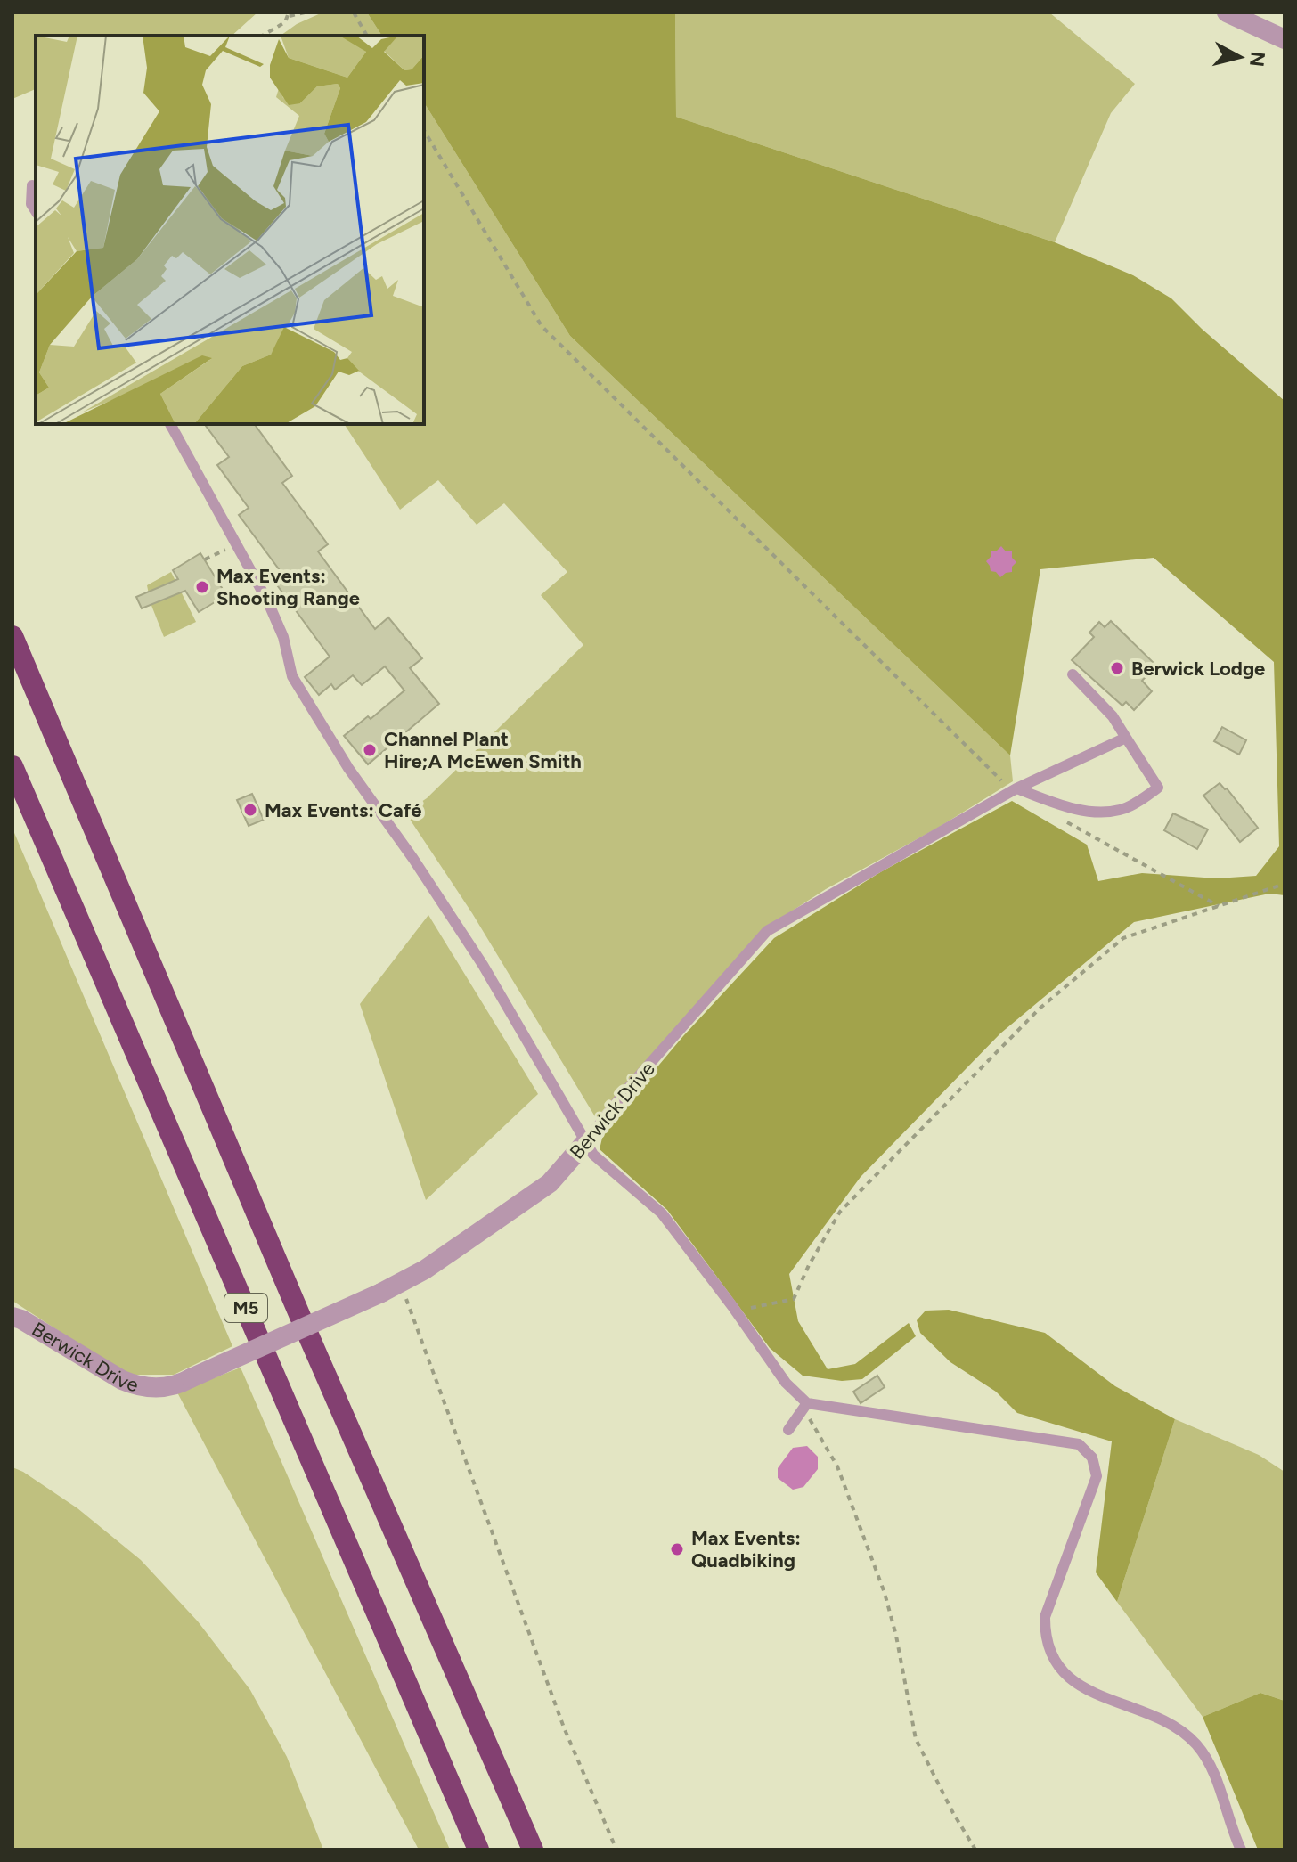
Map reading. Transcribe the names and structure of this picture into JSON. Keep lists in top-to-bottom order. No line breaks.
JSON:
{"streets":{"highway":["M5"],"street":["Berwick Drive"]},"places":["Max Events: Shooting Range","Berwick Lodge","Channel Plant Hire;A McEwen Smith","Max Events: Café","Max Events: Quadbiking"],"north":"right"}
